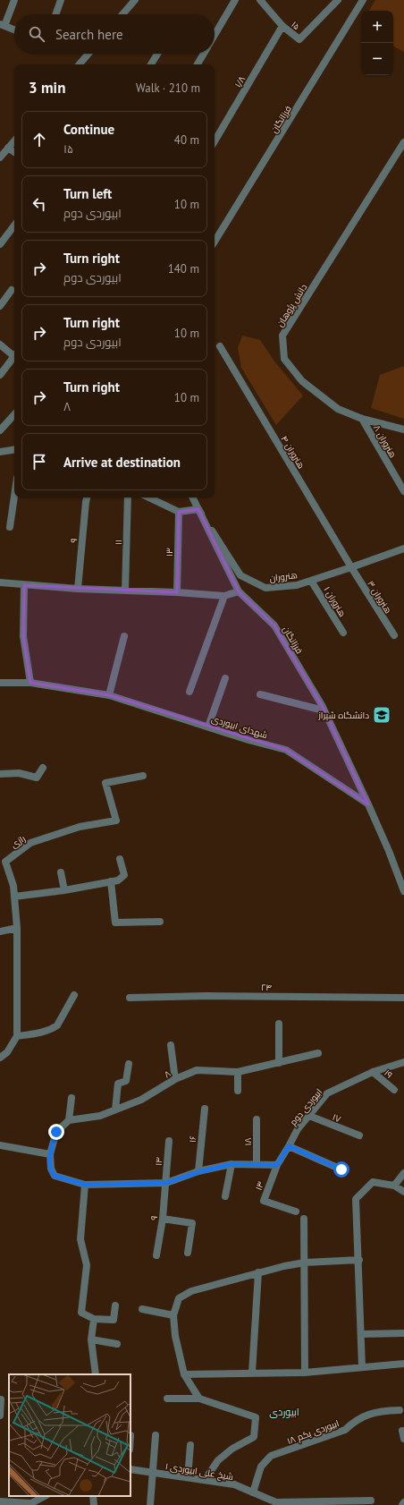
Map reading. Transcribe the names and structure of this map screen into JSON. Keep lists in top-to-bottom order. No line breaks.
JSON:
{"streets":{"street":["۱۵","۱/۸","فرزانگان","دانش پژوهان","هنروران ۸","هنروران ۴","۹","۱۱","۱۳","هنروران","هنروران ۳","هنروران ۱","شهدای ابیوردی","رازی","۲۴","۸","۱۹","ابیوردی دوم","۱۷","۱۶","۱۸","۱۴","۱۸ ابیوردی یکم","شیخ علی ابیوردی ۱"]},"crossings":[["۱۵","۱/۸"],["فرزانگان","هنروران"],["فرزانگان","شهدای ابیوردی"],["دانش پژوهان","هنروران ۸"],["هنروران ۴","هنروران"],["هنروران ۴","هنروران ۳"],["۹","۱۴"],["۱۳","ابیوردی دوم"],["هنروران","هنروران ۳"],["هنروران","هنروران ۱"],["۱۹","ابیوردی دوم"],["ابیوردی دوم","۱۷"],["۱۸ ابیوردی یکم","شیخ علی ابیوردی ۱"]],"districts":["ابیوردی"],"places":{"school or university":["دانشگاه شیراز"]},"page":{"map_buttons":["+","−"],"search":"Search here","heading":["3 min","Walk · 210 m"],"list":[["Continue","۱۵","40 m"],["Turn left","ابیوردی دوم","10 m"],["Turn right","ابیوردی دوم","140 m"],["Turn right","ابیوردی دوم","10 m"],["Turn right","۸","10 m"],"Arrive at destination"]}}
